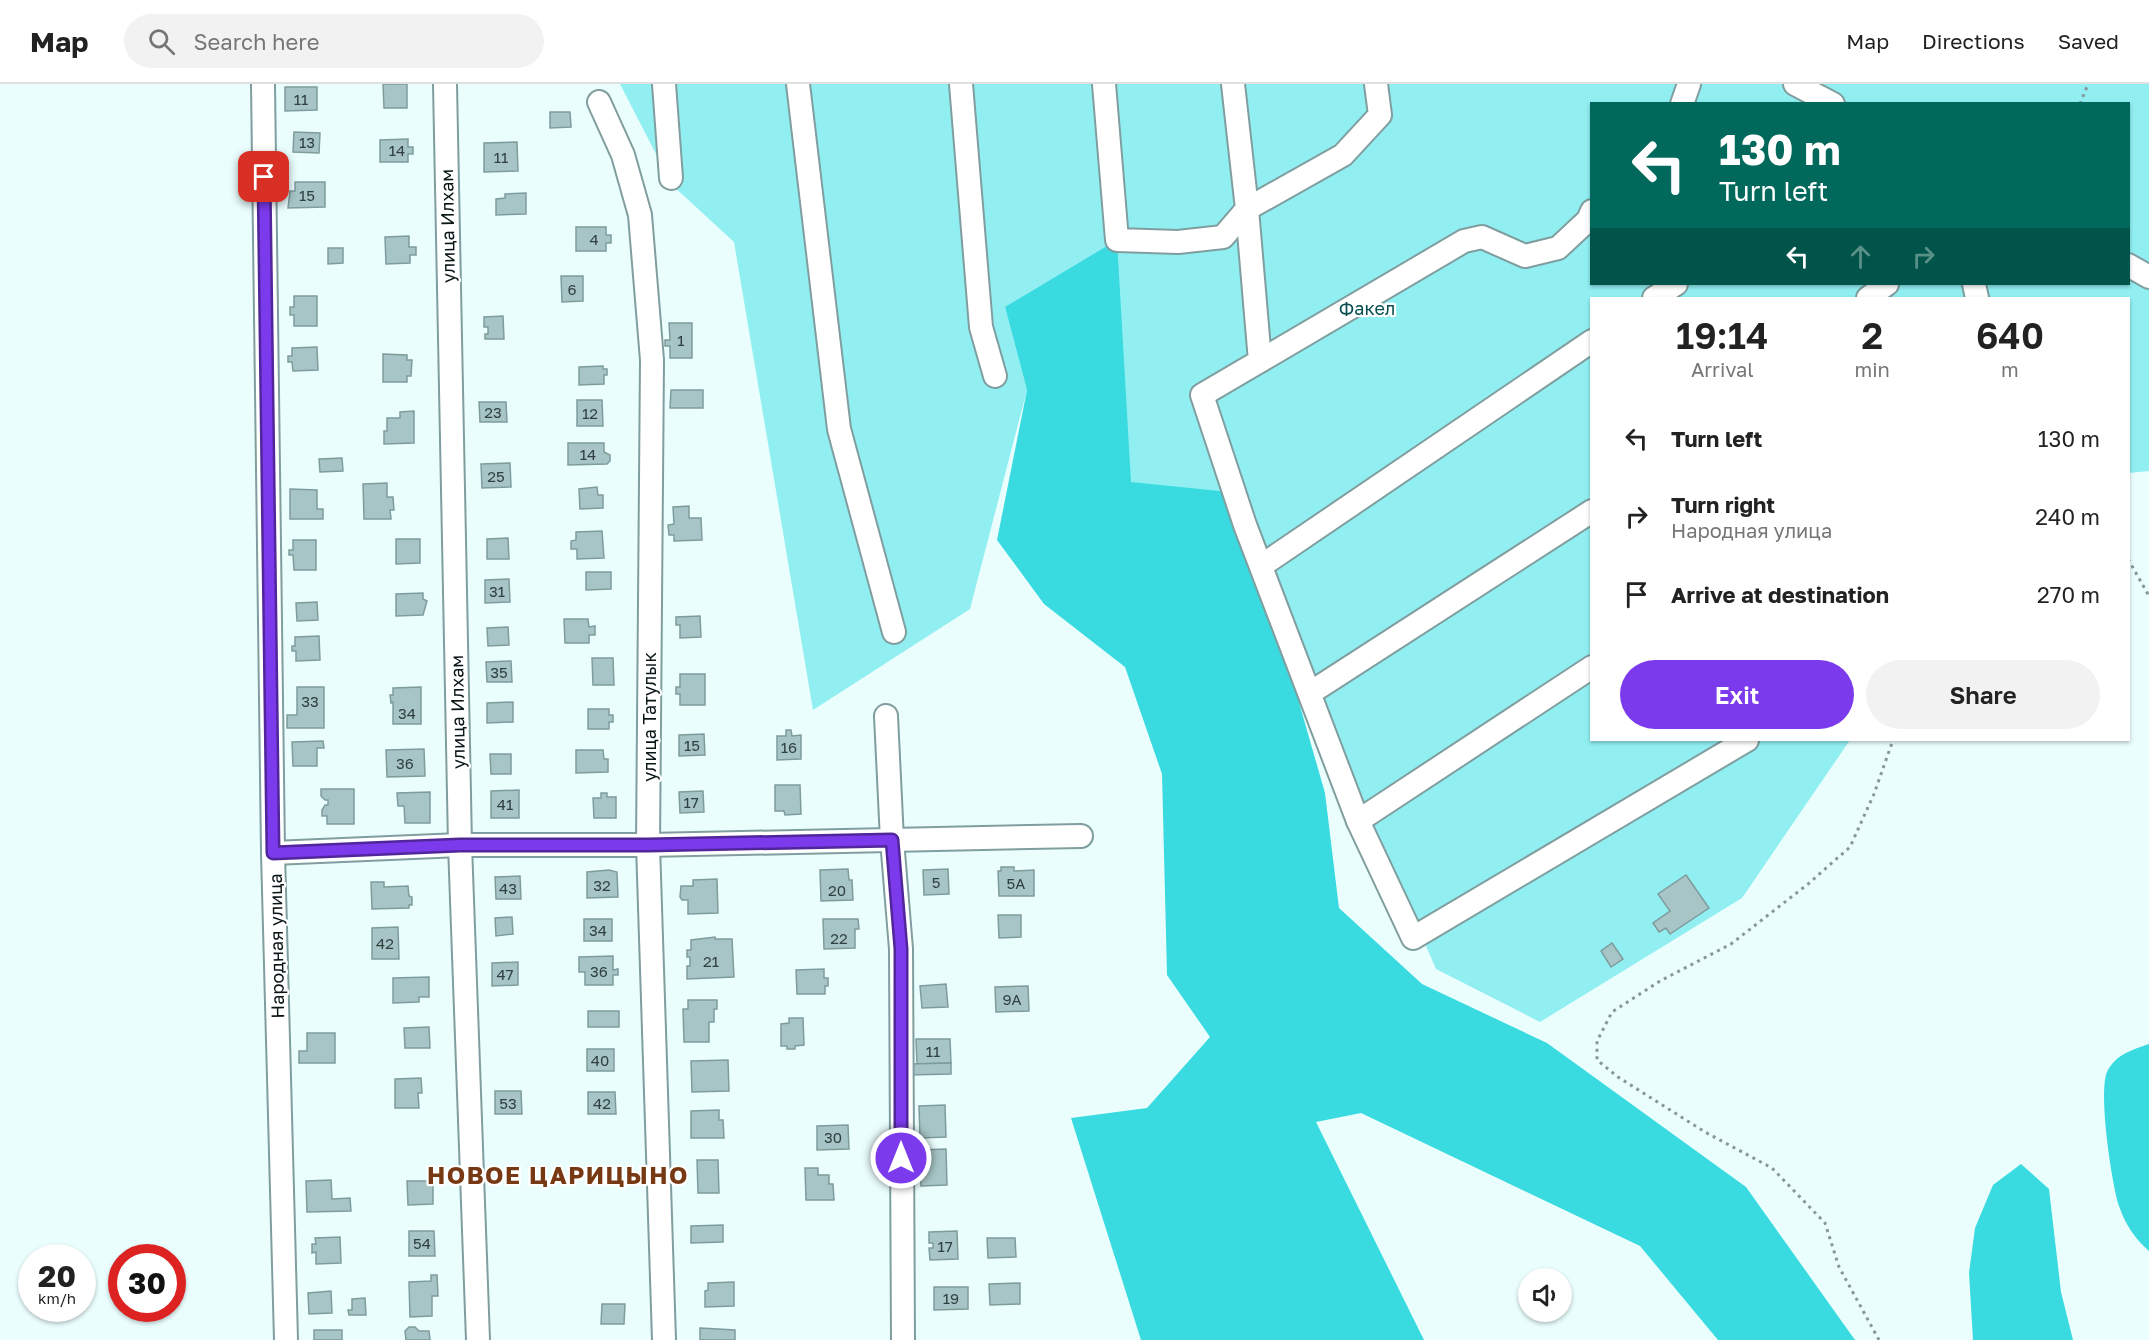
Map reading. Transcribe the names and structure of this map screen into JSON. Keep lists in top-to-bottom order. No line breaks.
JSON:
{"streets":{"street":["улица Илхам","улица Татулык","Народная улица"]},"districts":["НОВОЕ ЦАРИЦЫНО"],"parks":["Факел"],"house_numbers":["11","13","14","11","15","4","6","1","23","12","14","25","31","35","33","34","15","16","36","17","41","5","5А","32","43","20","34","22","42","21","36","47","9А","11","40","53","42","30","54","17","19"],"page":{"header":"Map","search":"Search here","nav":["Map","Directions","Saved"],"turn":["130 m","Turn left"],"eta":["19:14","Arrival","2","min","640","m"],"list":[{"name":"Turn left","value":"130 m"},{"name":"Turn right","note":"Народная улица","value":"240 m"},{"name":"Arrive at destination","value":"270 m"}],"buttons":["Exit","Share"],"speed":"20 km/h","limit":"30"}}
